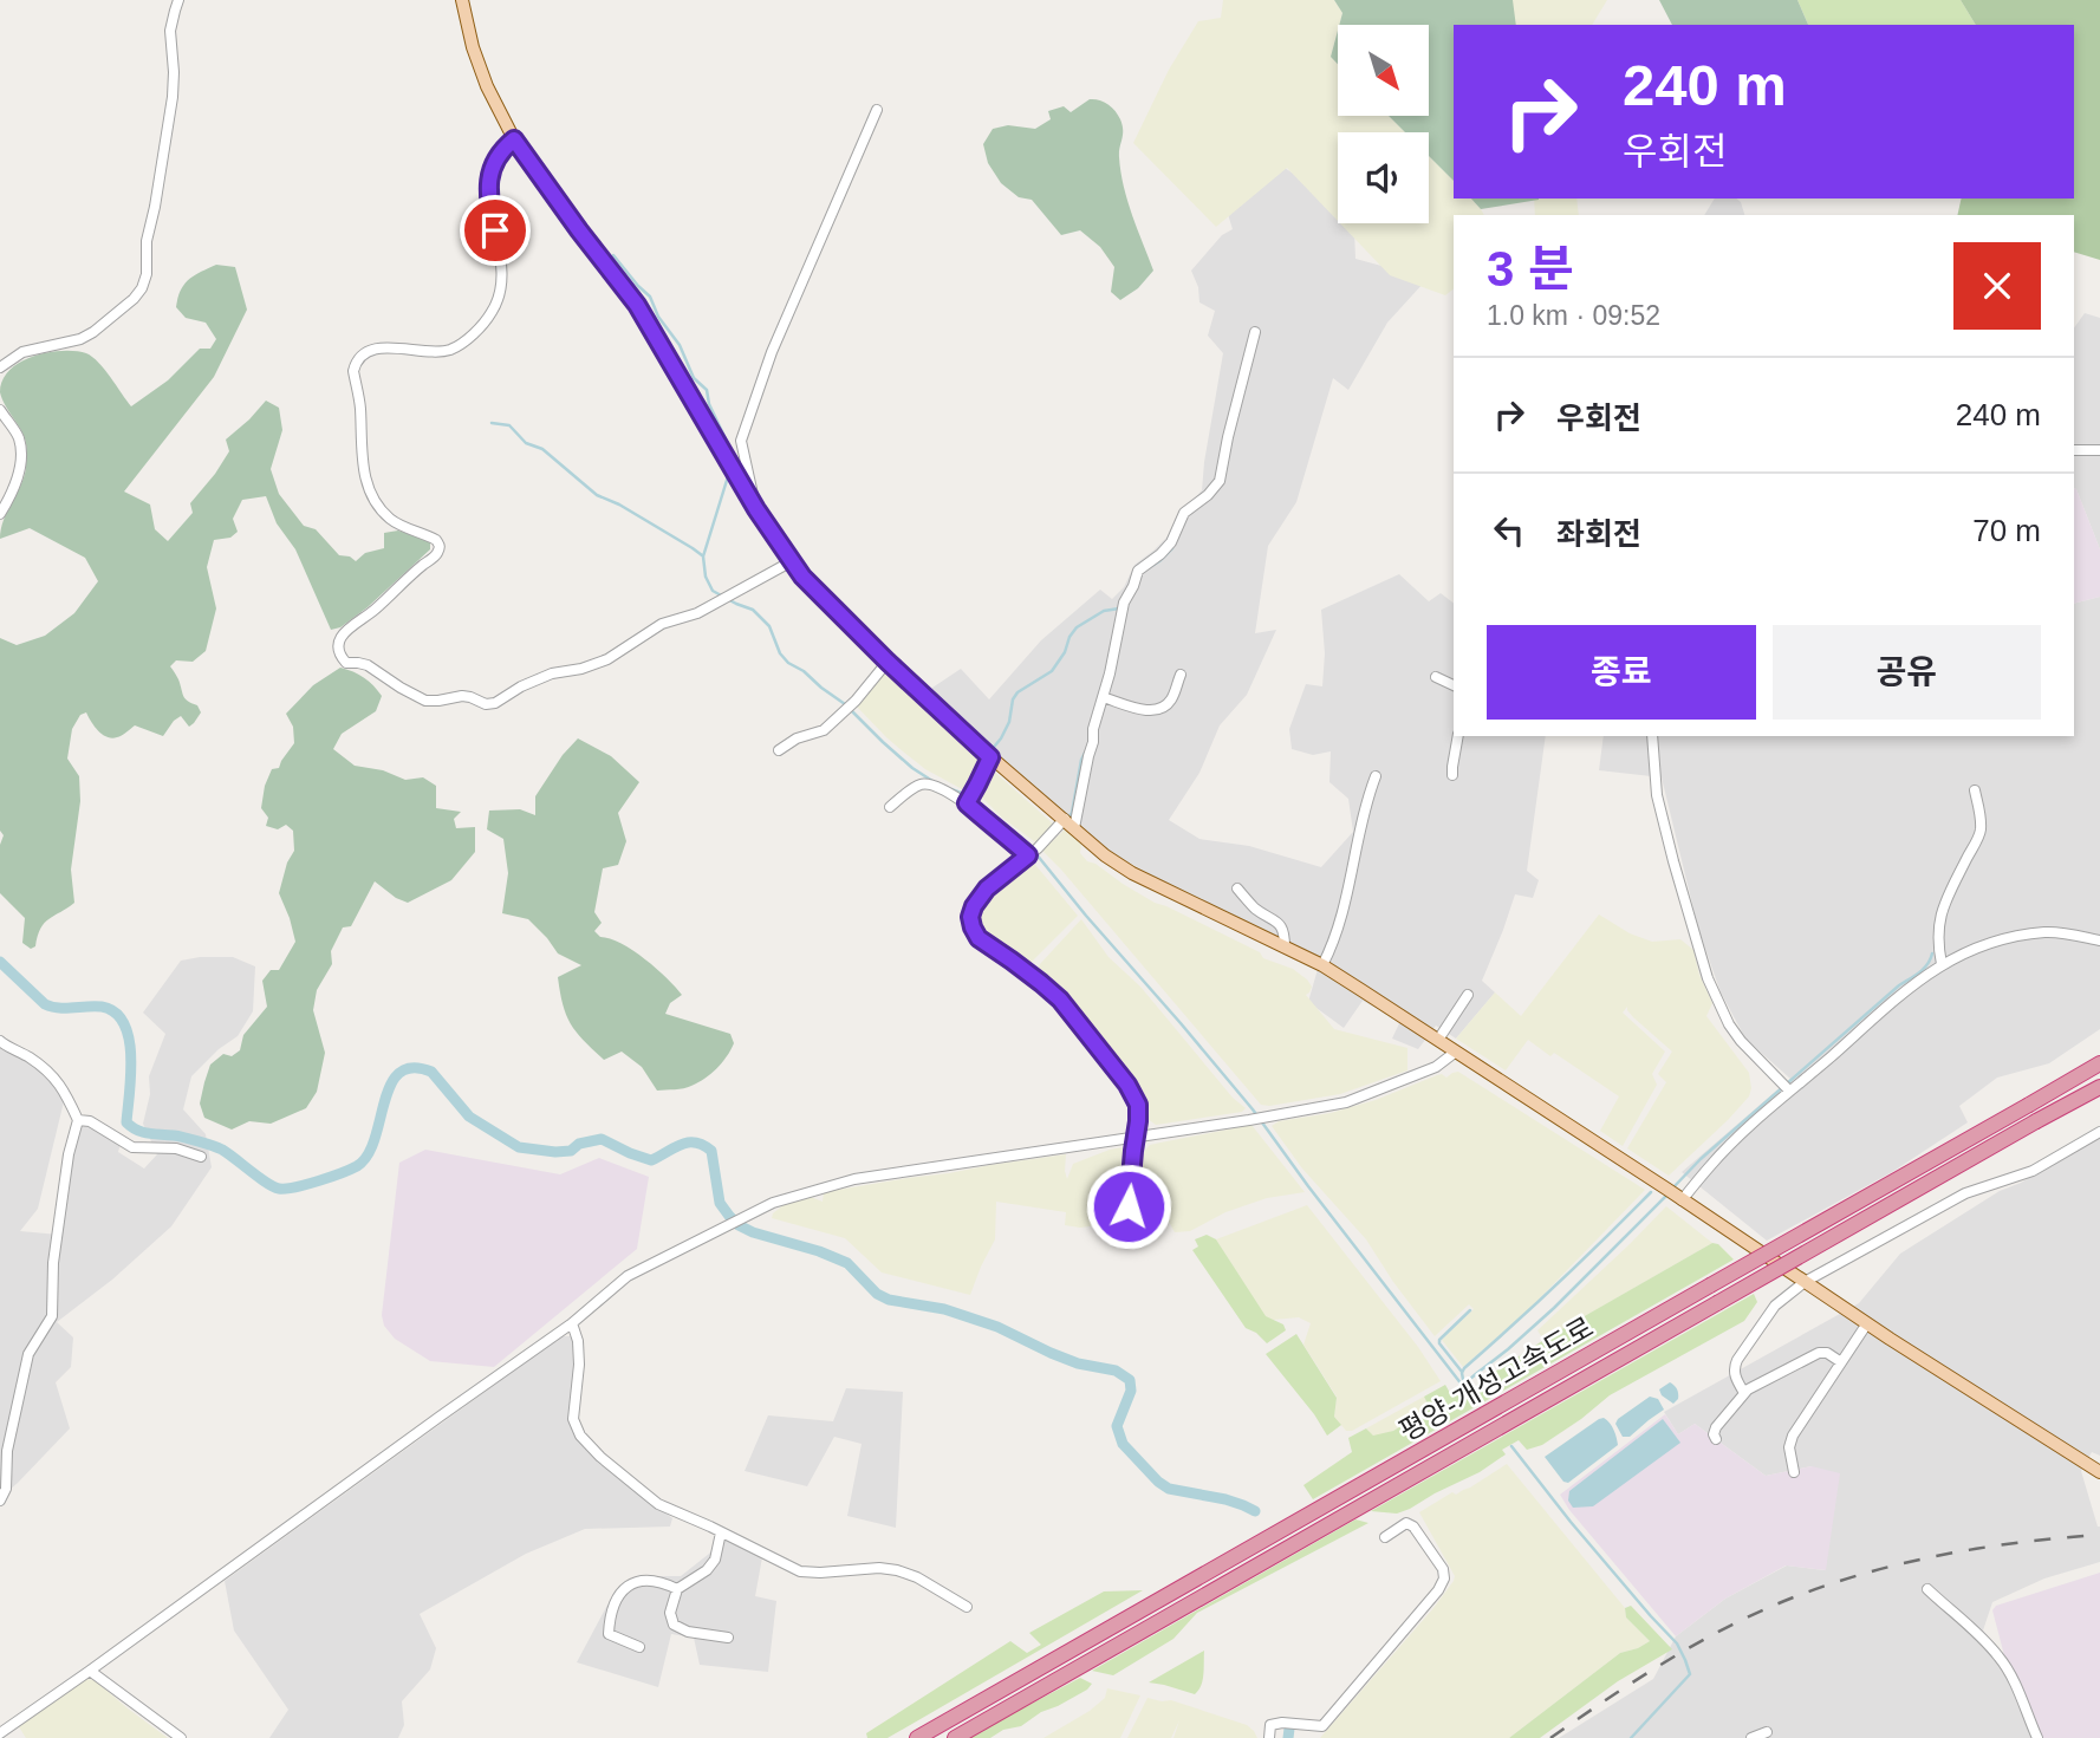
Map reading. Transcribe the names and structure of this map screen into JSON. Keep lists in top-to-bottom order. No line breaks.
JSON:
{"streets":{"highway":["평양-개성고속도로"]},"north":"bottom right","page":{"turn":["240 m","우회전"],"heading":["3 분","1.0 km · 09:52"],"list":[{"name":"우회전","value":"240 m"},{"name":"좌회전","value":"70 m"}],"buttons":["종료","공유"]}}
